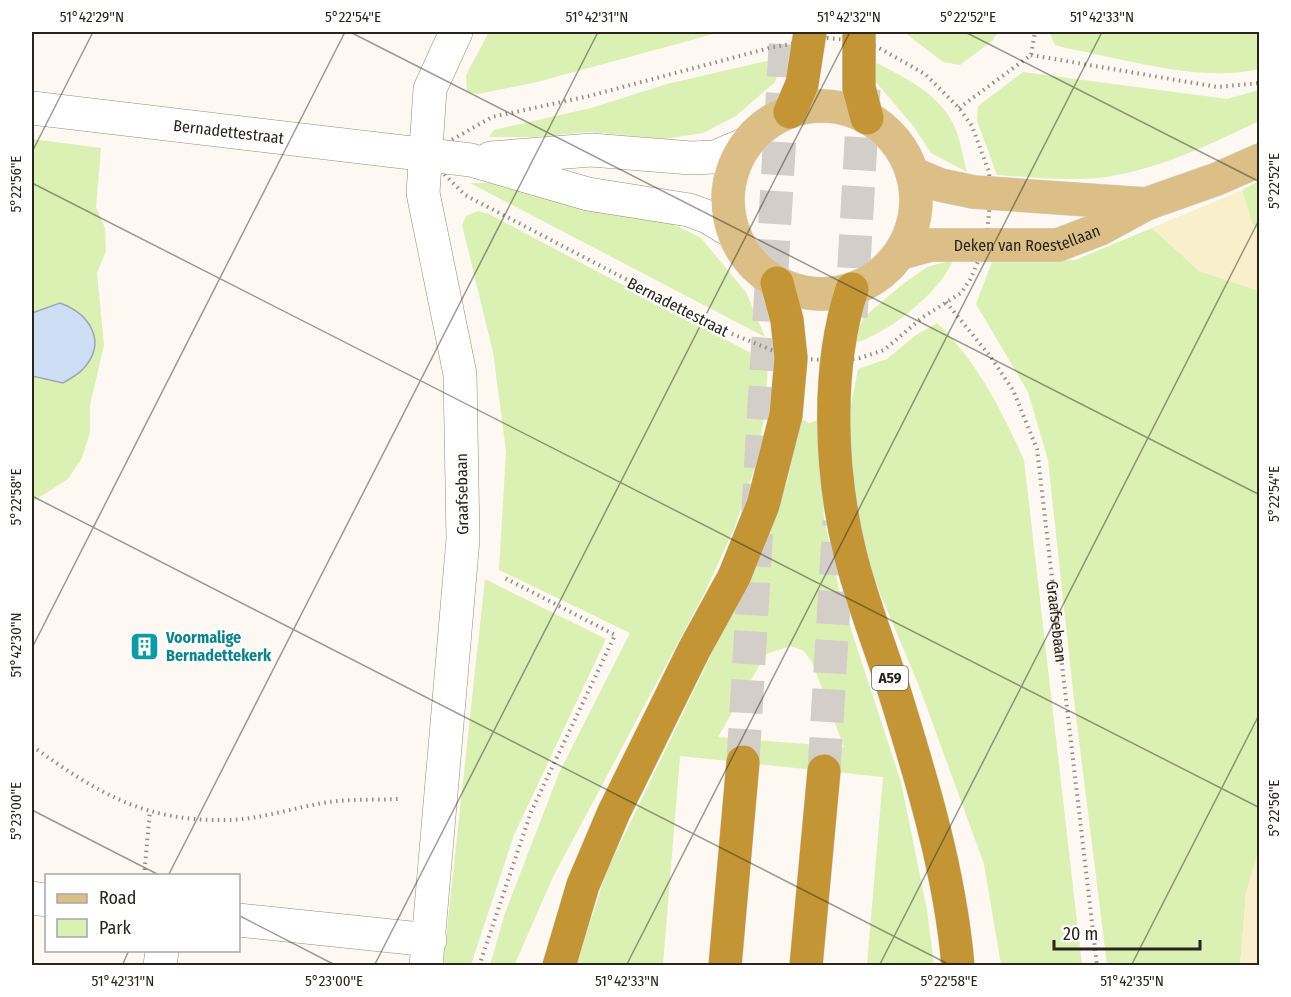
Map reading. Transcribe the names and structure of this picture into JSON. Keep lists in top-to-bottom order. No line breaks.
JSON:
{"streets":{"highway":["A59"],"main road":["Deken van Roestellaan"],"street":["Bernadettestraat","Graafsebaan"]},"crossings":[["Bernadettestraat","Deken van Roestellaan"],["Bernadettestraat","Graafsebaan"],["Bernadettestraat","A59"],["Deken van Roestellaan","A59"]],"places":{"building":["Voormalige Bernadettekerk"]},"legend":["Road","Park"],"scale_bar":"20 m","coordinates":["51°42'29\"N","5°22'54\"E","51°42'31\"N","51°42'32\"N","5°22'52\"E","51°42'33\"N","5°22'56\"E","5°22'58\"E","51°42'30\"N","5°23'00\"E","51°42'35\"N"]}
